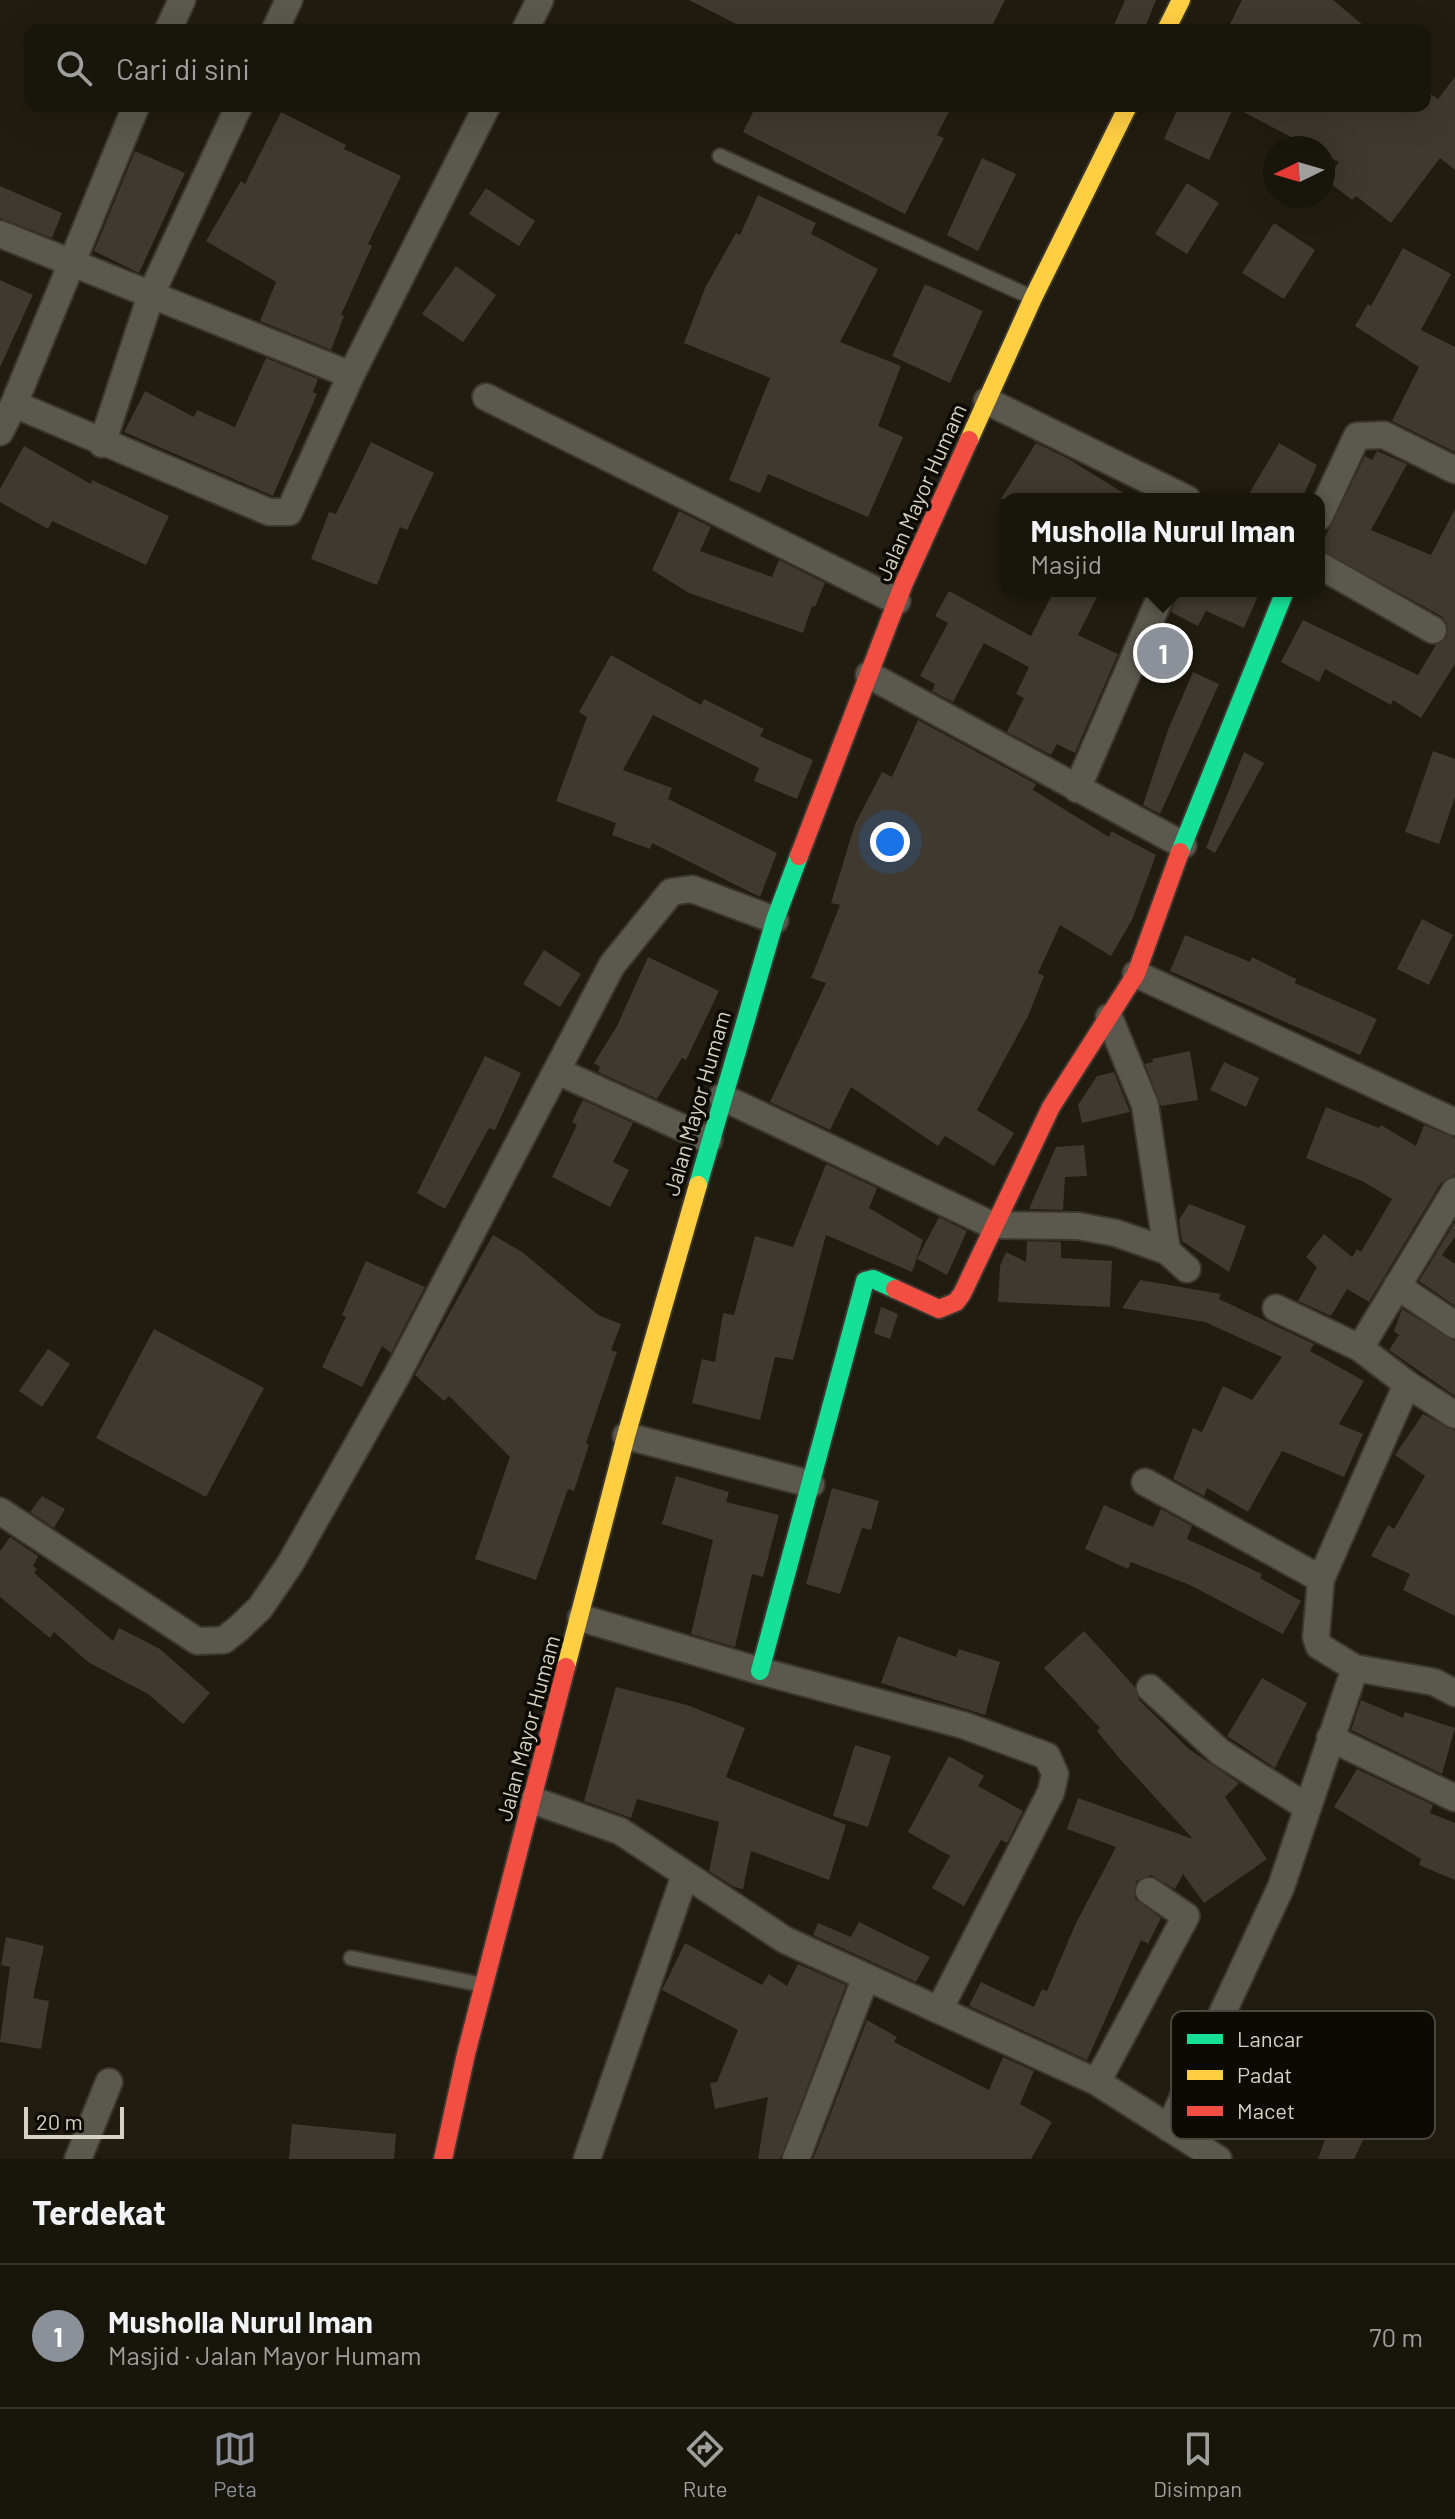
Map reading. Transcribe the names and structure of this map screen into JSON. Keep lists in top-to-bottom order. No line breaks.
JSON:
{"streets":{"main road":["Jalan Mayor Humam"]},"legend":["Lancar","Padat","Macet"],"scale_bar":"20 m","north":"left","page":{"search":"Cari di sini","popup":["Musholla Nurul Iman","Masjid"],"pins":"1","scale":"20 m","heading":"Terdekat","list":[{"mark":"1","name":"Musholla Nurul Iman","note":"Masjid · Jalan Mayor Humam","value":"70 m"}],"nav":["Peta","Rute","Disimpan"]}}
